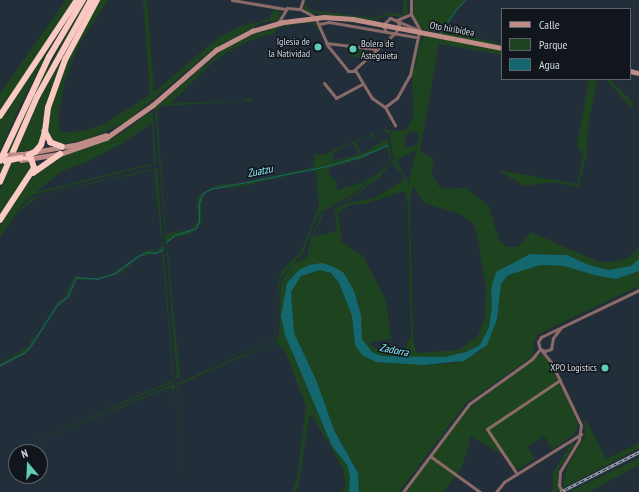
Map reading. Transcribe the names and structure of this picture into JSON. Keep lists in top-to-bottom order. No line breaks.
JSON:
{"streets":{"street":["Oto hiribidea"]},"water":["Zuatzu","Zadorra"],"places":["Iglesia de la Natividad","Bolera de Asteguieta","XPO Logistics"],"legend":["Calle","Parque","Agua"],"north":"top"}
